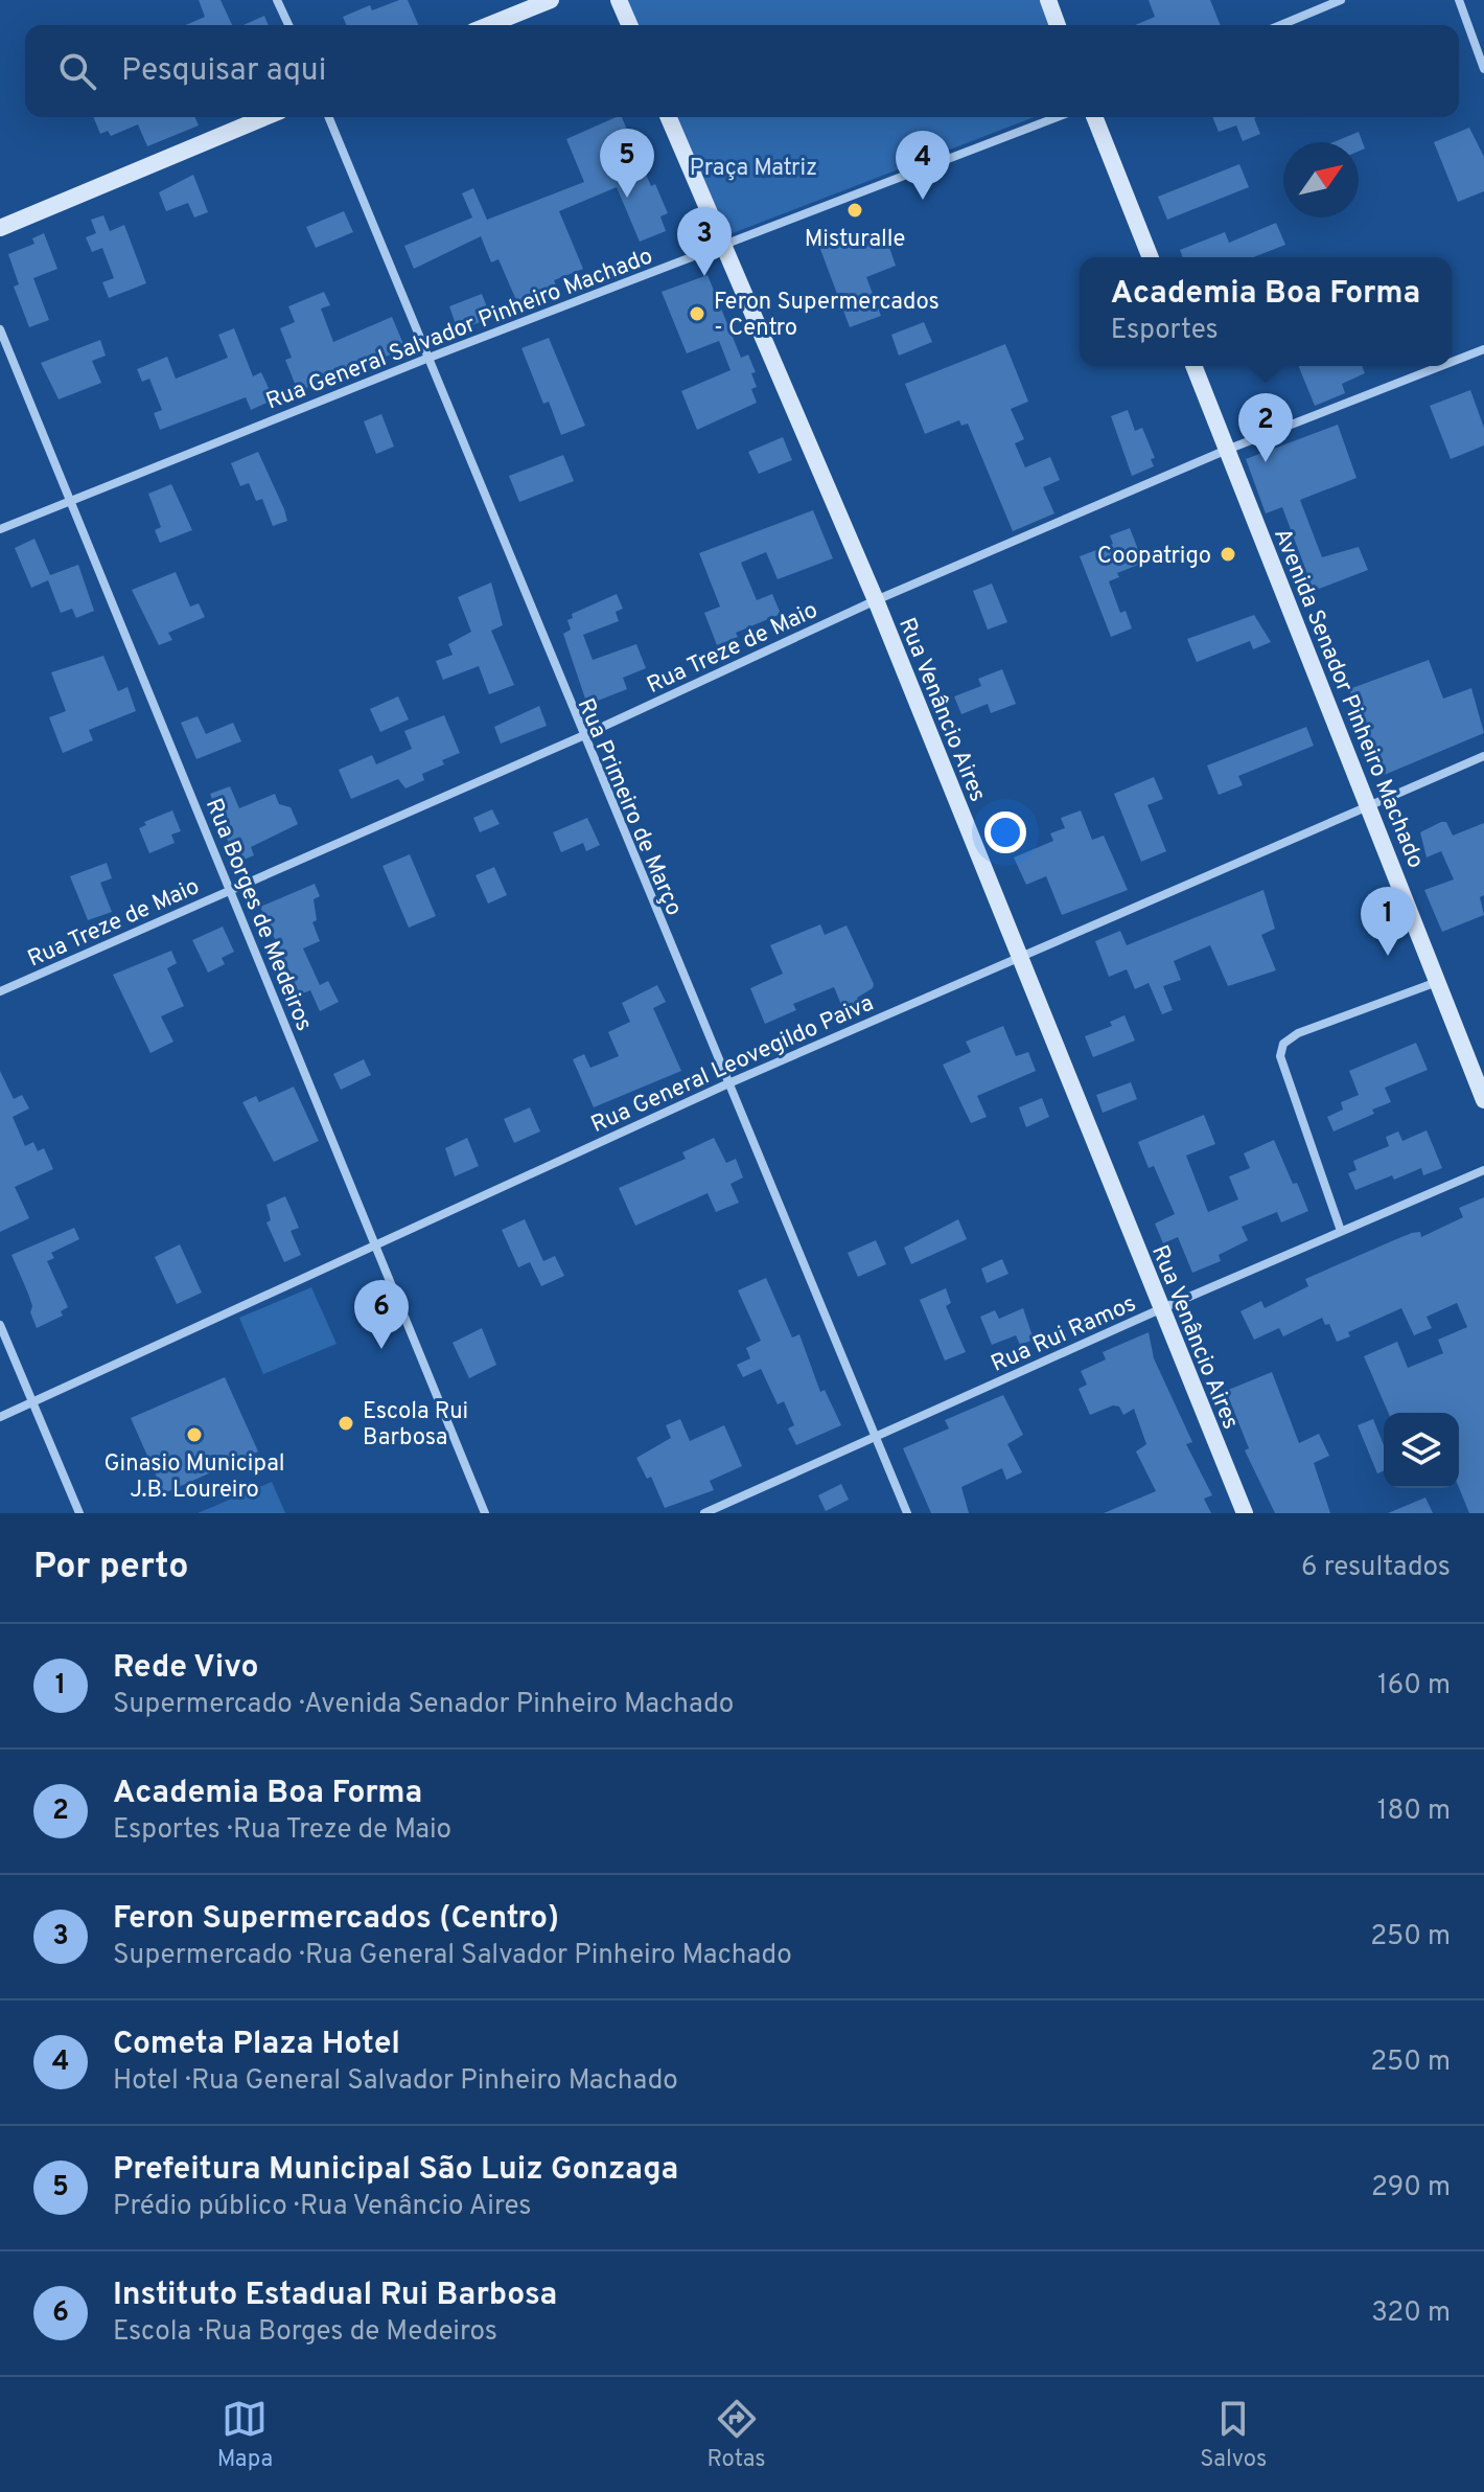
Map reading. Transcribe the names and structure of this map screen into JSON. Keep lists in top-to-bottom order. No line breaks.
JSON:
{"streets":{"main road":["Avenida Senador Pinheiro Machado","Rua Venâncio Aires"],"street":["Rua General Salvador Pinheiro Machado","Rua Treze de Maio","Rua Primeiro de Março","Rua Borges de Medeiros","Rua General Leovegildo Paiva","Rua Rui Ramos"]},"crossings":[["Rua General Salvador Pinheiro Machado","Rua Venâncio Aires"],["Rua General Salvador Pinheiro Machado","Rua Primeiro de Março"],["Rua General Salvador Pinheiro Machado","Rua Borges de Medeiros"],["Rua Treze de Maio","Avenida Senador Pinheiro Machado"],["Rua Treze de Maio","Rua Venâncio Aires"],["Rua Treze de Maio","Rua Primeiro de Março"],["Rua Treze de Maio","Rua Borges de Medeiros"],["Avenida Senador Pinheiro Machado","Rua General Leovegildo Paiva"],["Rua Venâncio Aires","Rua General Leovegildo Paiva"],["Rua Venâncio Aires","Rua Rui Ramos"],["Rua Primeiro de Março","Rua General Leovegildo Paiva"],["Rua Primeiro de Março","Rua Rui Ramos"],["Rua Borges de Medeiros","Rua General Leovegildo Paiva"]],"parks":["Praça Matriz"],"places":["Misturalle","Feron Supermercados - Centro","Coopatrigo","Escola Rui Barbosa","Ginasio Municipal J.B. Loureiro"],"north":"top right","page":{"search":"Pesquisar aqui","pins":["5","4","3","2","1","6"],"popup":["Academia Boa Forma","Esportes"],"heading":["Por perto","6 resultados"],"list":[{"mark":"1","name":"Rede Vivo","note":"Supermercado · Avenida Senador Pinheiro Machado","value":"160 m"},{"mark":"2","name":"Academia Boa Forma","note":"Esportes · Rua Treze de Maio","value":"180 m"},{"mark":"3","name":"Feron Supermercados (Centro)","note":"Supermercado · Rua General Salvador Pinheiro Machado","value":"250 m"},{"mark":"4","name":"Cometa Plaza Hotel","note":"Hotel · Rua General Salvador Pinheiro Machado","value":"250 m"},{"mark":"5","name":"Prefeitura Municipal São Luiz Gonzaga","note":"Prédio público · Rua Venâncio Aires","value":"290 m"},{"mark":"6","name":"Instituto Estadual Rui Barbosa","note":"Escola · Rua Borges de Medeiros","value":"320 m"}],"nav":["Mapa","Rotas","Salvos"]}}
